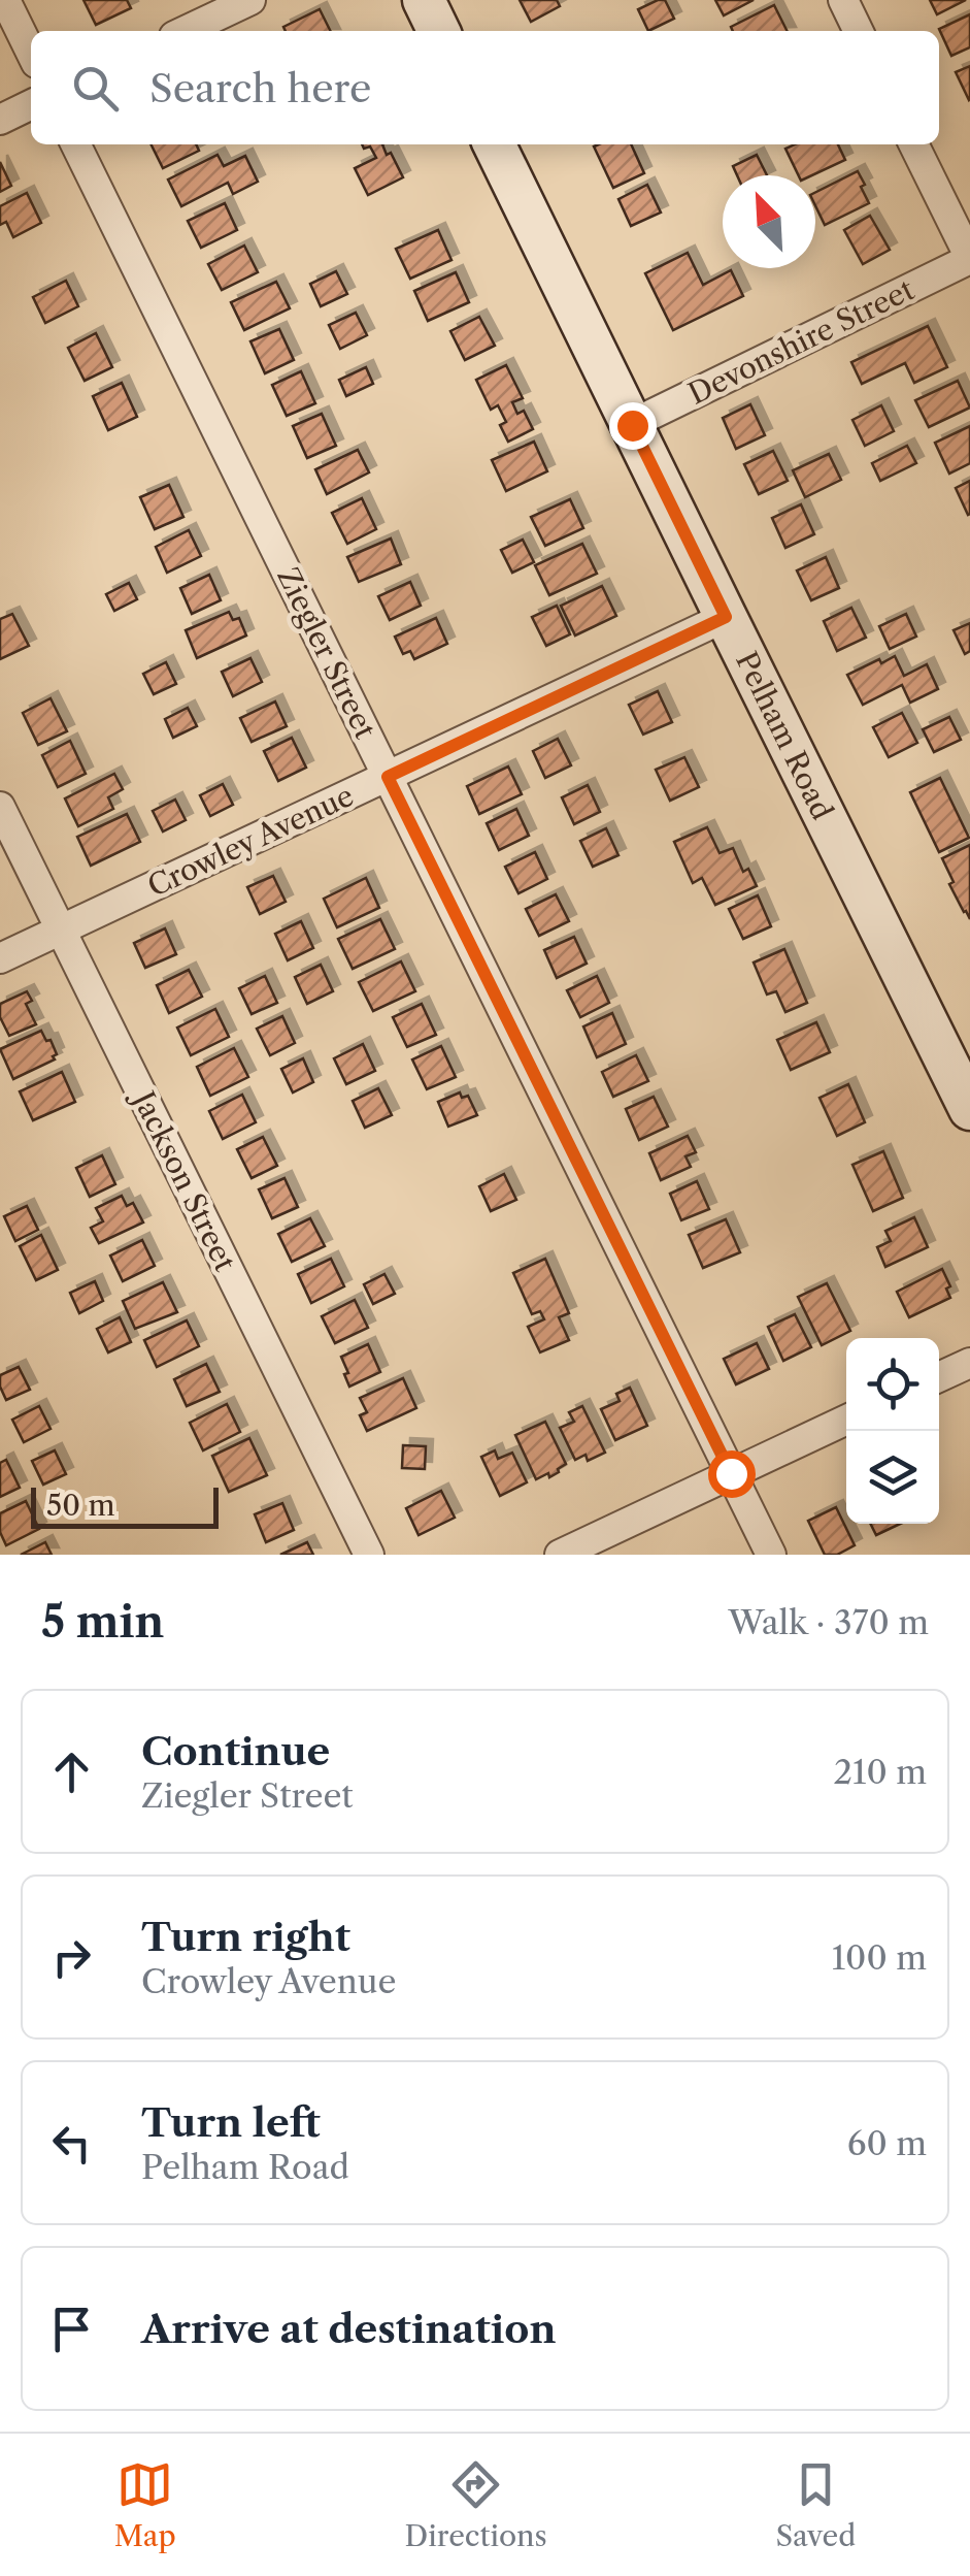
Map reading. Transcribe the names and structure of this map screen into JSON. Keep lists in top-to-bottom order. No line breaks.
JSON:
{"streets":{"main road":["Pelham Road"],"street":["Devonshire Street","Ziegler Street","Crowley Avenue","Jackson Street"]},"crossings":[["Devonshire Street","Pelham Road"],["Ziegler Street","Crowley Avenue"],["Pelham Road","Crowley Avenue"],["Crowley Avenue","Jackson Street"]],"scale_bar":"50 m","north":"top left","page":{"search":"Search here","scale":"50 m","heading":["5 min","Walk · 370 m"],"list":[["Continue","Ziegler Street","210 m"],["Turn right","Crowley Avenue","100 m"],["Turn left","Pelham Road","60 m"],"Arrive at destination"],"nav":["Map","Directions","Saved"]}}
